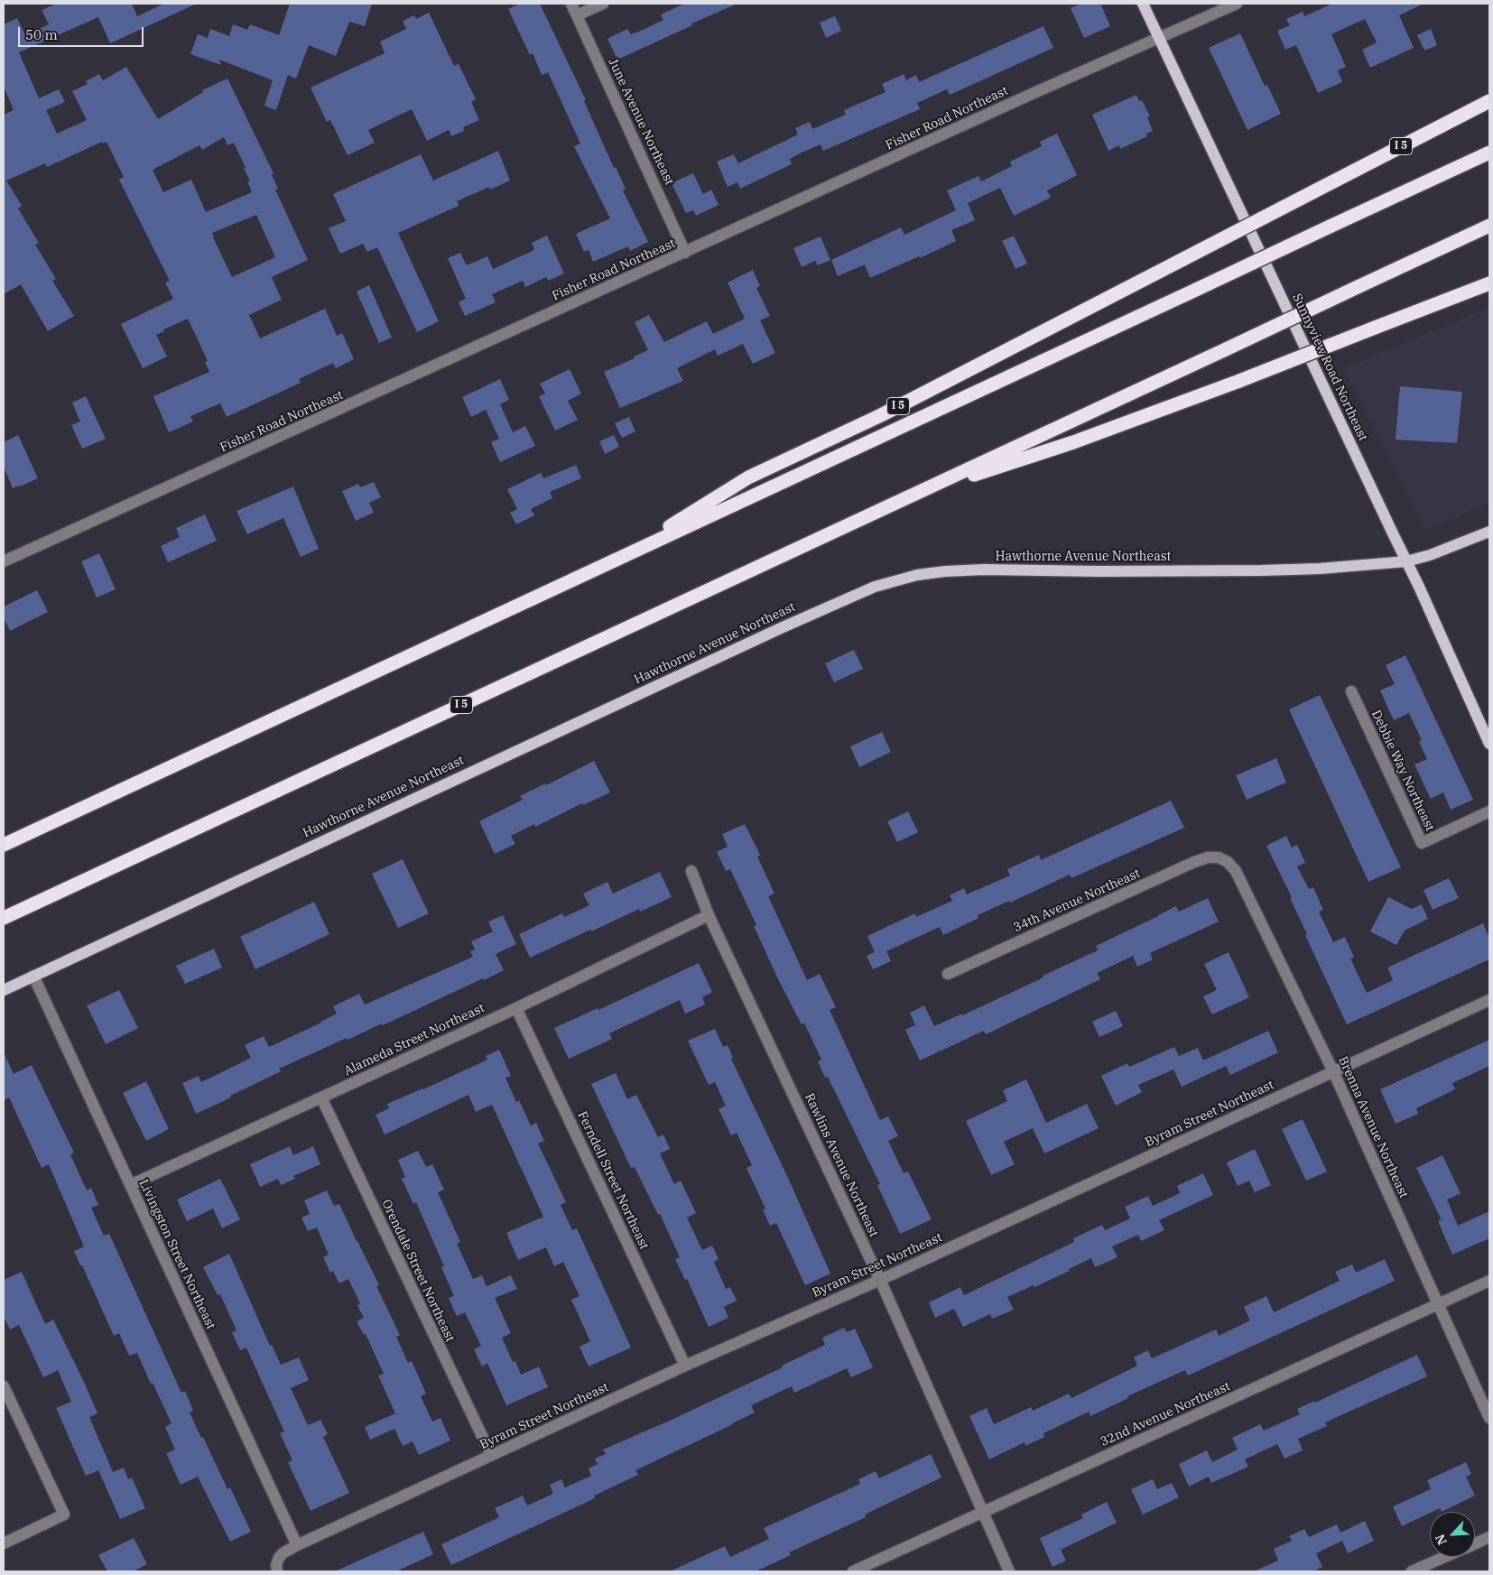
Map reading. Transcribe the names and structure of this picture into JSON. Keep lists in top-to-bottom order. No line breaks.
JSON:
{"streets":{"highway":["I 5"],"main road":["Sunnyview Road Northeast","Hawthorne Avenue Northeast"],"street":["Fisher Road Northeast","June Avenue Northeast","Debbie Way Northeast","34th Avenue Northeast","Alameda Street Northeast","Byram Street Northeast","Brenna Avenue Northeast","Rawlins Avenue Northeast","Ferndell Street Northeast","Livingston Street Northeast","Orendale Street Northeast","32nd Avenue Northeast"]},"crossings":[["Fisher Road Northeast","June Avenue Northeast"],["Fisher Road Northeast","Sunnyview Road Northeast"],["Sunnyview Road Northeast","Hawthorne Avenue Northeast"],["Hawthorne Avenue Northeast","Livingston Street Northeast"],["34th Avenue Northeast","Brenna Avenue Northeast"],["Alameda Street Northeast","Rawlins Avenue Northeast"],["Alameda Street Northeast","Ferndell Street Northeast"],["Alameda Street Northeast","Livingston Street Northeast"],["Alameda Street Northeast","Orendale Street Northeast"],["Byram Street Northeast","Brenna Avenue Northeast"],["Byram Street Northeast","Rawlins Avenue Northeast"],["Byram Street Northeast","Ferndell Street Northeast"],["Byram Street Northeast","Livingston Street Northeast"],["Byram Street Northeast","Orendale Street Northeast"],["Brenna Avenue Northeast","32nd Avenue Northeast"],["Rawlins Avenue Northeast","32nd Avenue Northeast"]],"scale_bar":"50 m","north":"bottom left"}
